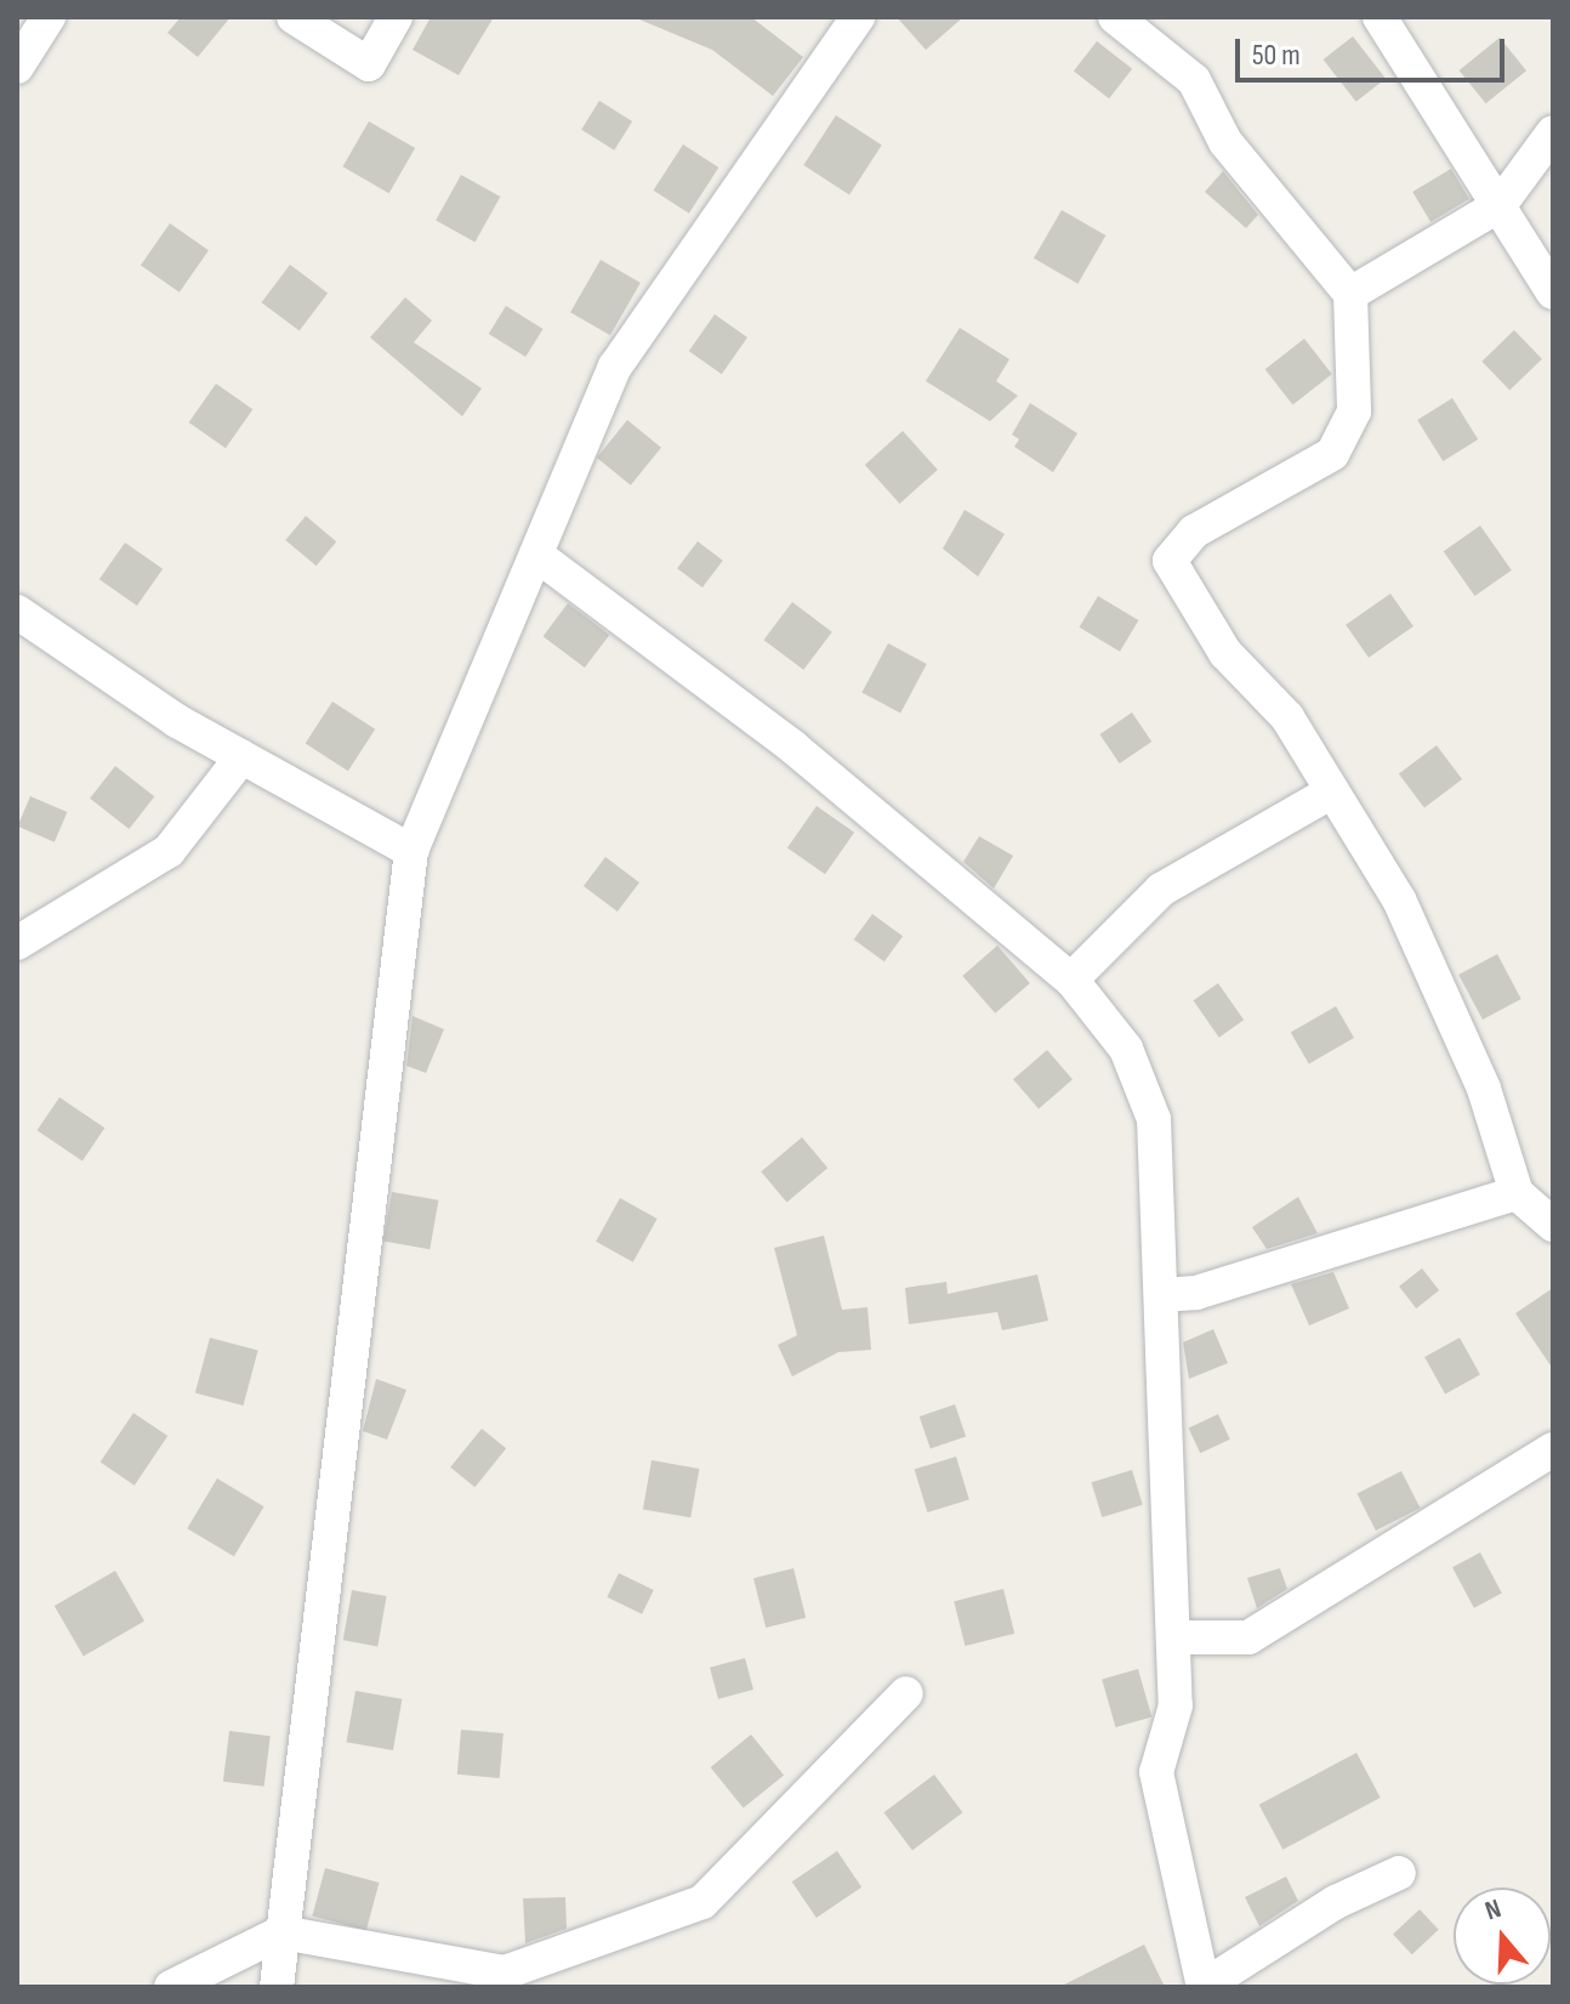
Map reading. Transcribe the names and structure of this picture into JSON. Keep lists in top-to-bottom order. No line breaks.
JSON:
{"scale_bar":"50 m","north":"top"}
